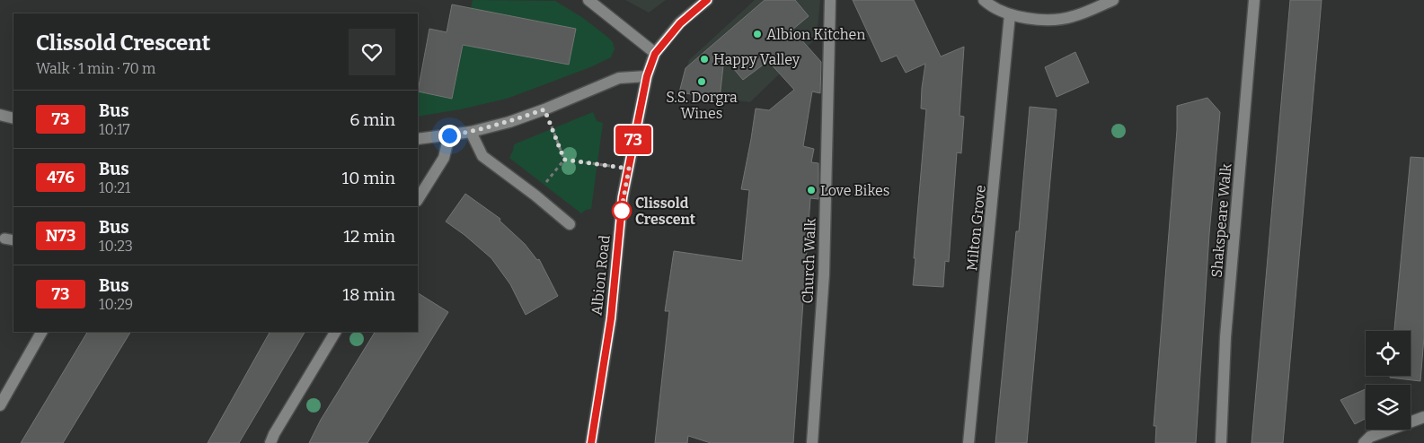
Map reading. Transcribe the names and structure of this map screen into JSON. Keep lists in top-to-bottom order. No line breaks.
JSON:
{"streets":{"street":["Shakspeare Walk","Milton Grove","Church Walk","Albion Road"]},"places":["Albion Kitchen","Happy Valley","S.S. Dorgra Wines","Love Bikes","Clissold Crescent"],"lines":["bus line 73"],"page":{"on_map":"73","heading":["Clissold Crescent","Walk · 1 min · 70 m"],"list":[{"mark":"73","name":"Bus","note":"10:17","value":"6 min"},{"mark":"476","name":"Bus","note":"10:21","value":"10 min"},{"mark":"N73","name":"Bus","note":"10:23","value":"12 min"},{"mark":"73","name":"Bus","note":"10:29","value":"18 min"}]}}
